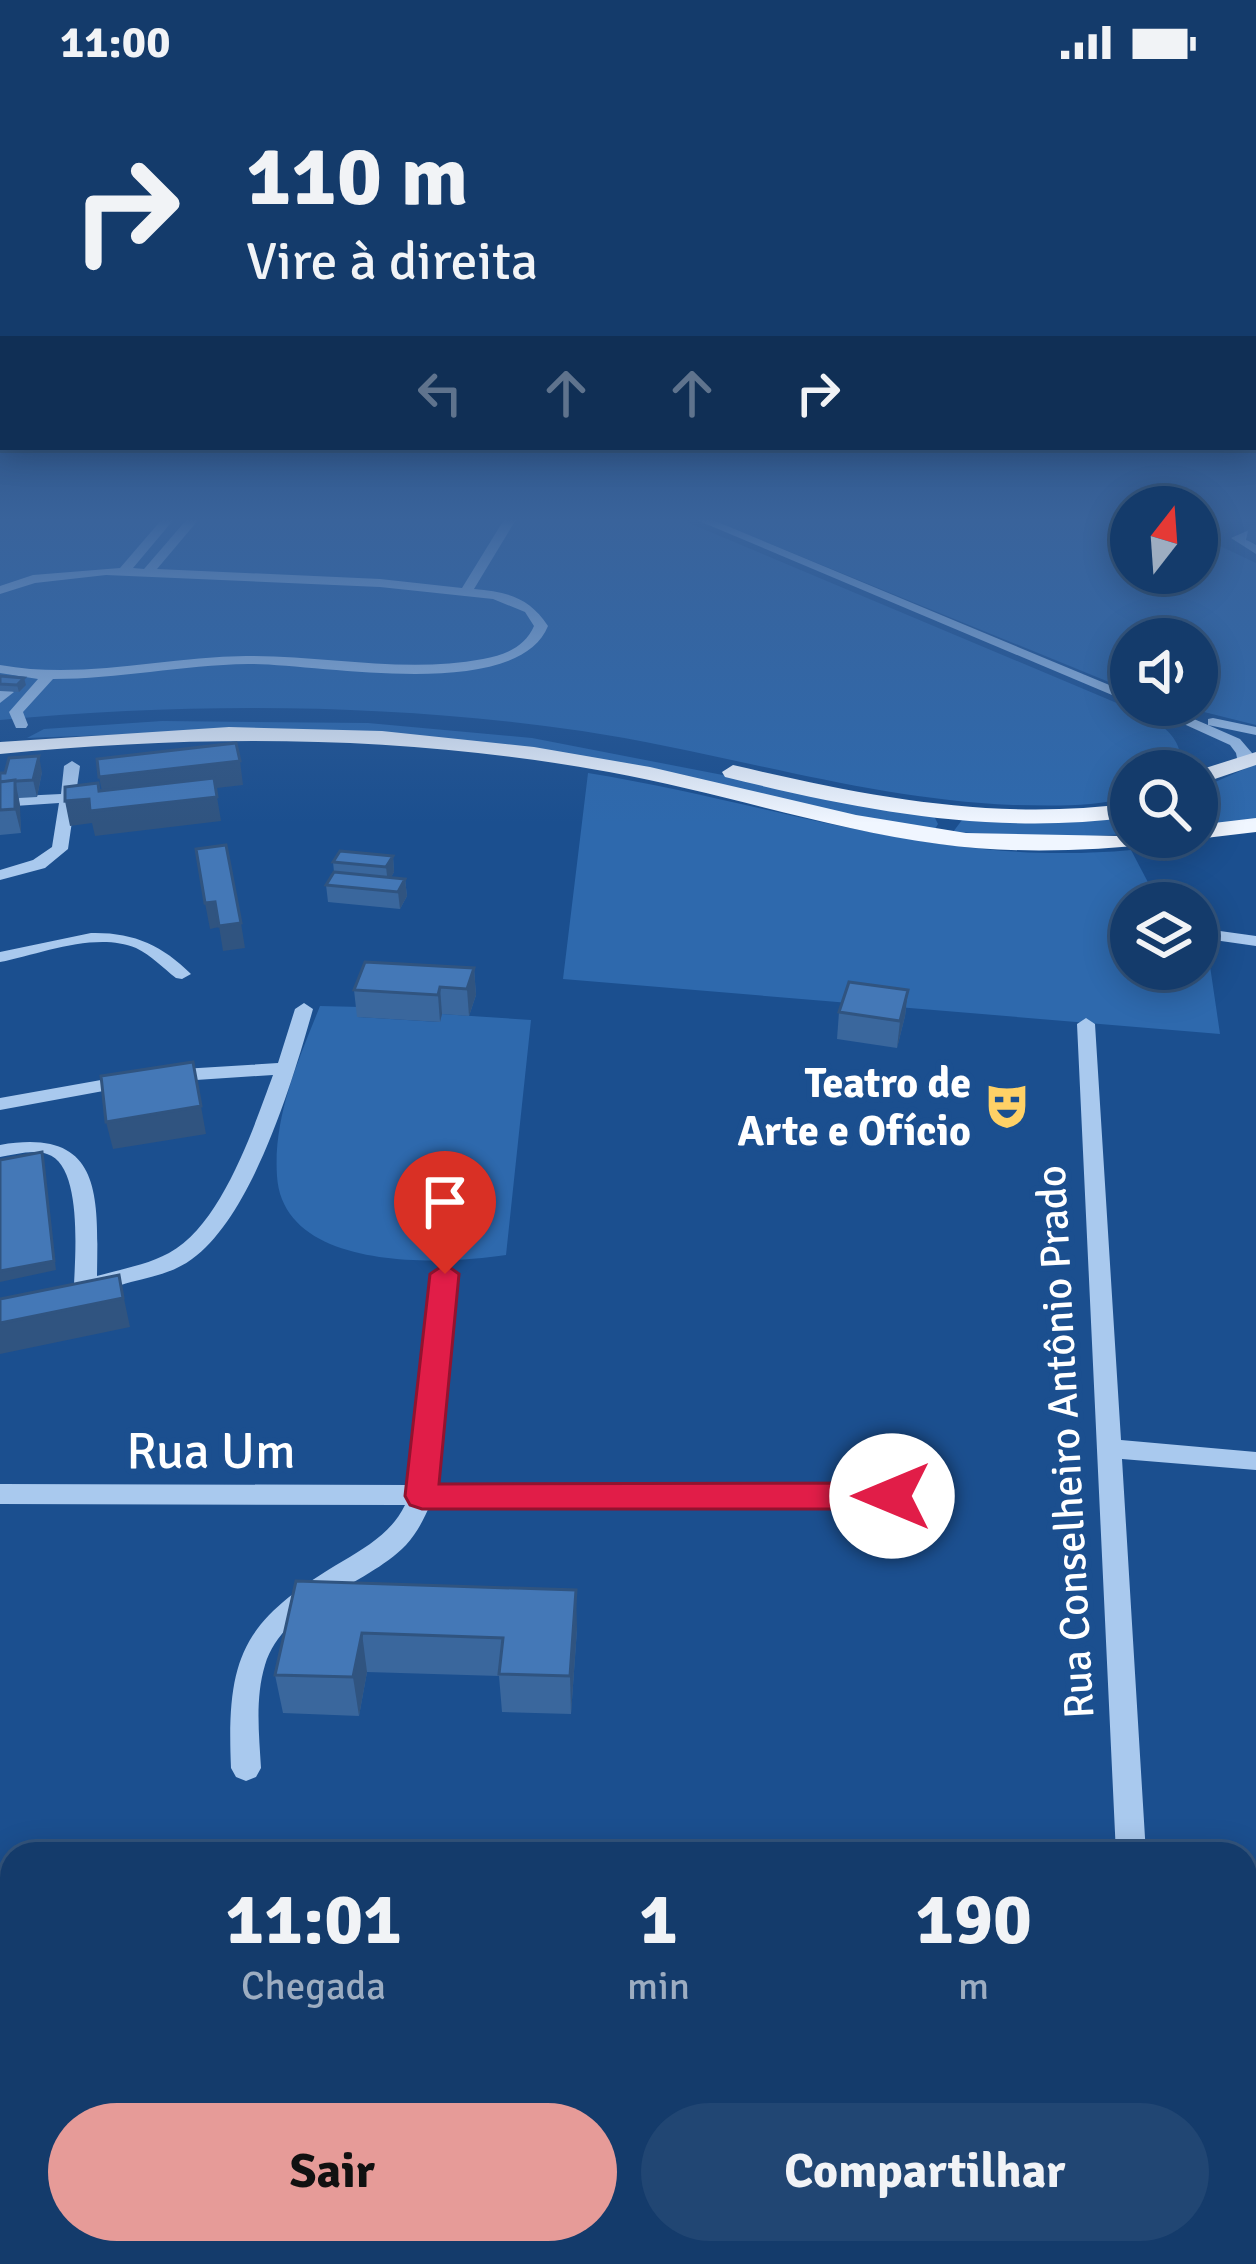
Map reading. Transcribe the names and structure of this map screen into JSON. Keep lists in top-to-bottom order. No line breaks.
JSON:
{"streets":{"street":["Rua Conselheiro Antônio Prado","Rua Um"]},"places":{"theatre":["Teatro de Arte e Ofício"]},"north":"top","page":{"status":"11:00","turn":["110 m","Vire à direita"],"eta":["11:01","Chegada","1","min","190","m"],"buttons":["Sair","Compartilhar"]}}
